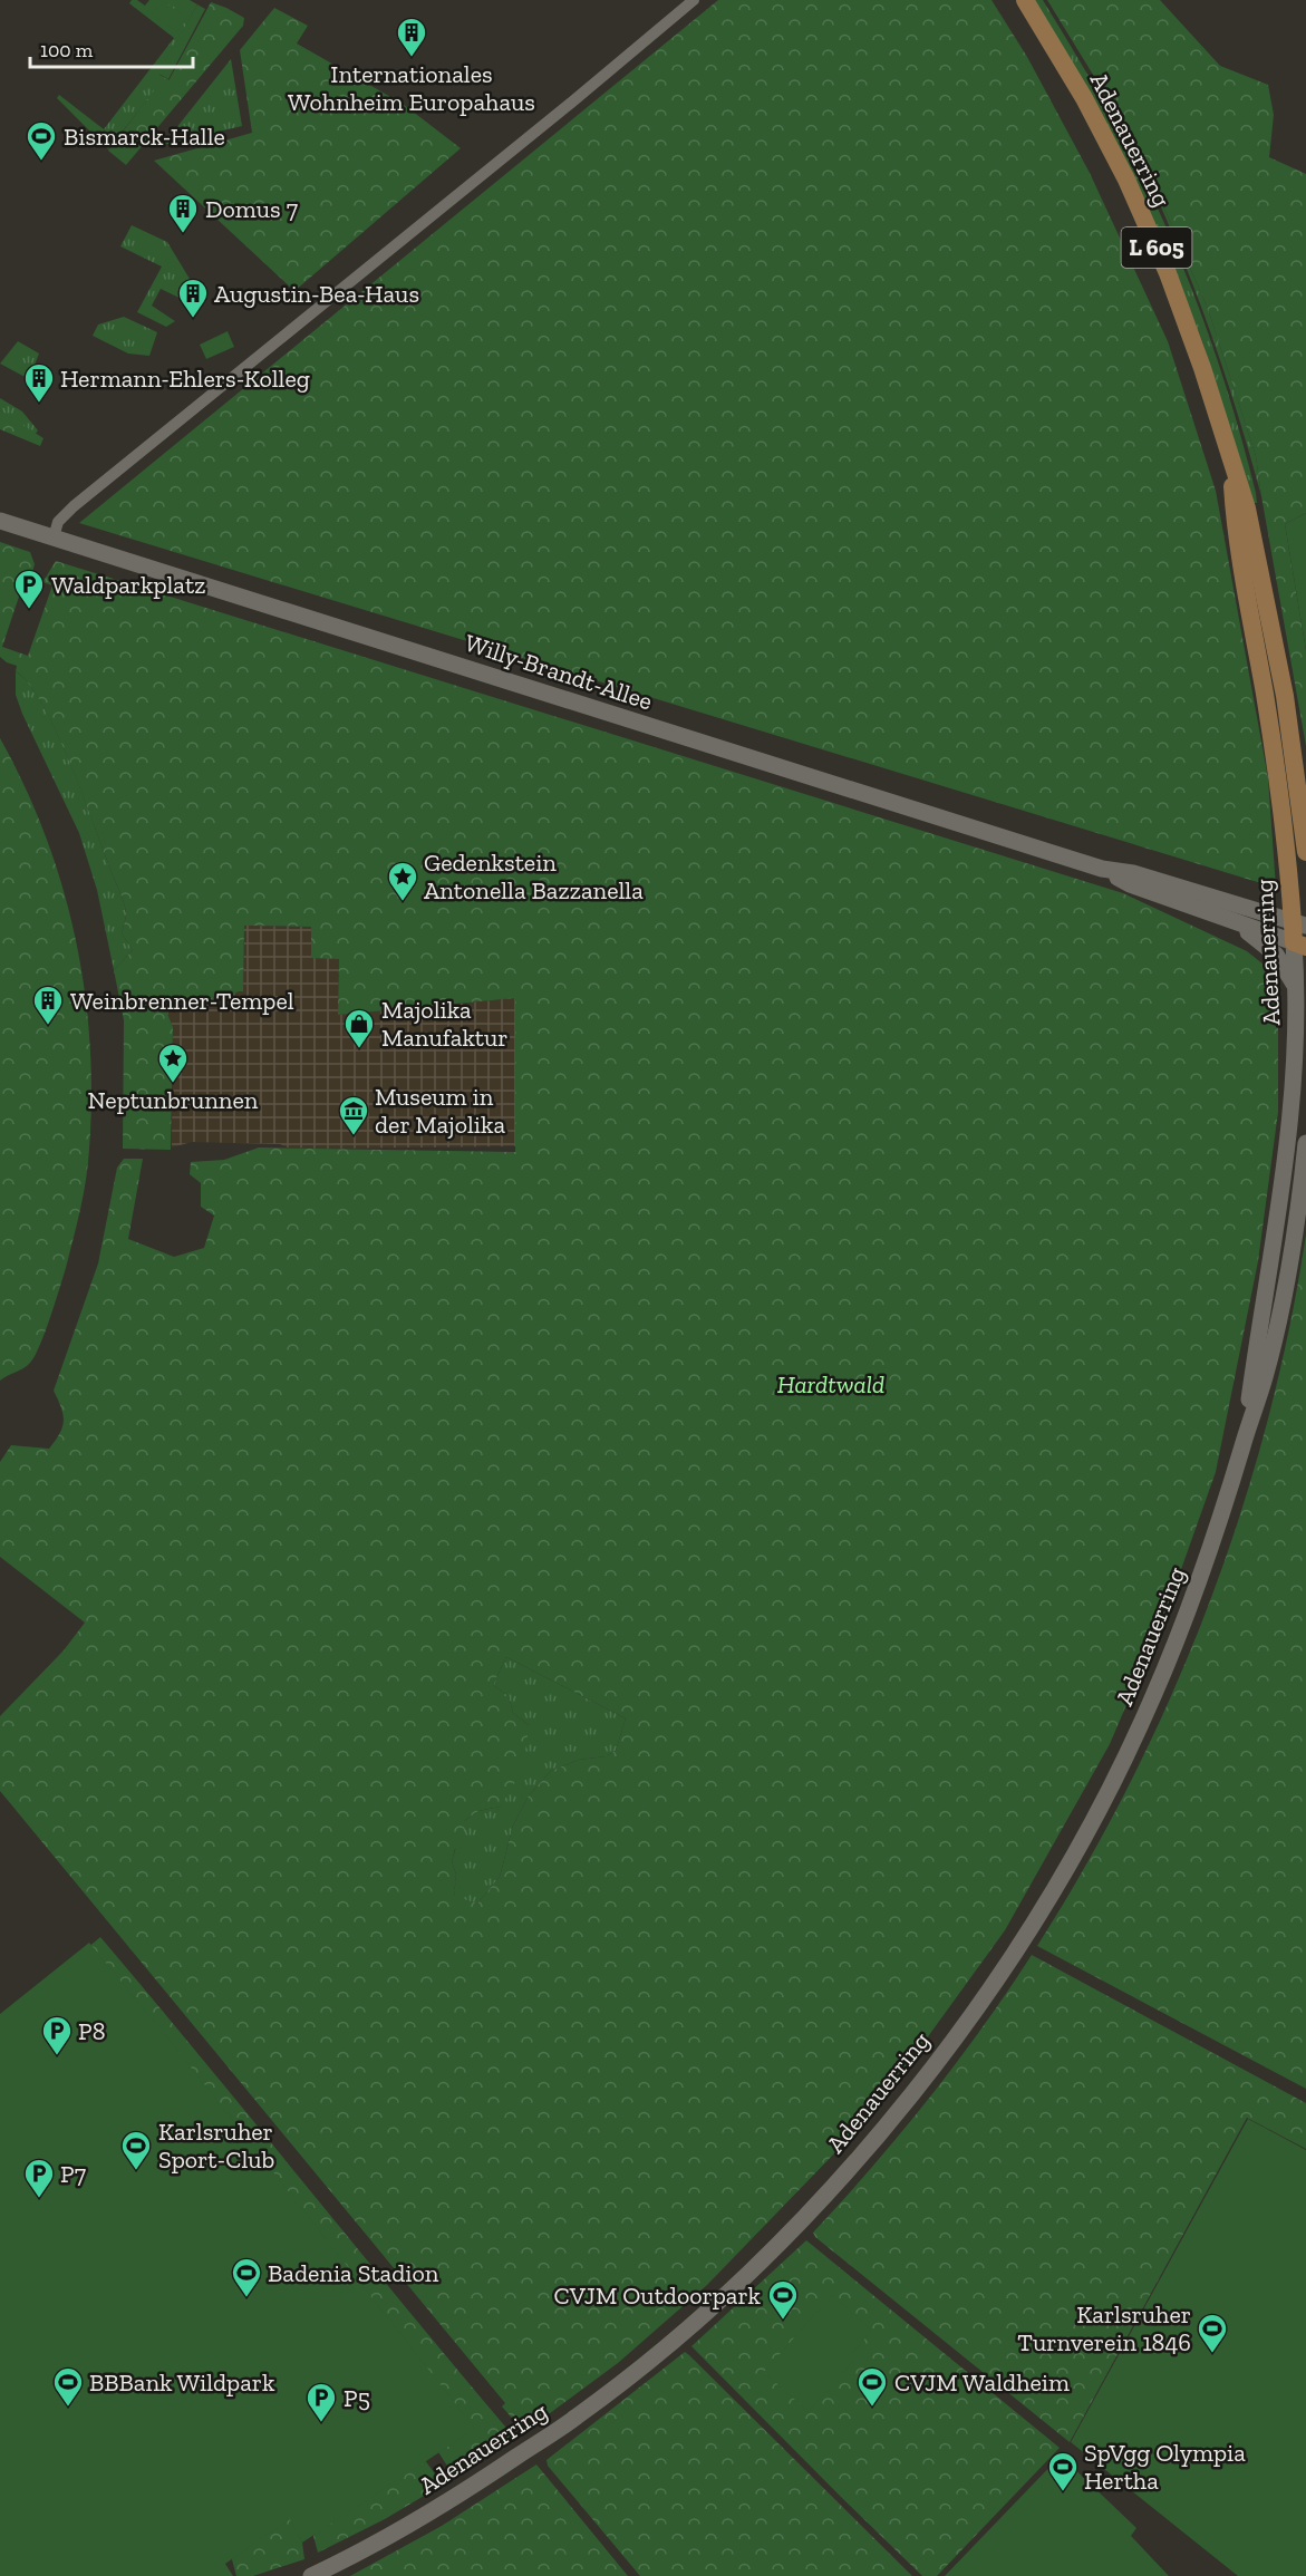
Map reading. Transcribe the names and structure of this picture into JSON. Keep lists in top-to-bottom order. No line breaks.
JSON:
{"streets":{"main road":["Adenauerring","L 605","Willy-Brandt-Allee"]},"crossings":[["Adenauerring","Willy-Brandt-Allee"]],"parks":["Hardtwald"],"places":{"building":["Internationales Wohnheim Europahaus","Domus 7","Augustin-Bea-Haus","Hermann-Ehlers-Kolleg","Weinbrenner-Tempel"],"sports":["Bismarck-Halle","Karlsruher Sport-Club","Badenia Stadion","CVJM Outdoorpark","Karlsruher Turnverein 1846","BBBank Wildpark","CVJM Waldheim","SpVgg Olympia Hertha"],"parking":["Waldparkplatz","P8","P7","P5"],"place":["Gedenkstein Antonella Bazzanella","Neptunbrunnen"],"shop":["Majolika Manufaktur"],"museum":["Museum in der Majolika"]},"scale_bar":"100 m"}
